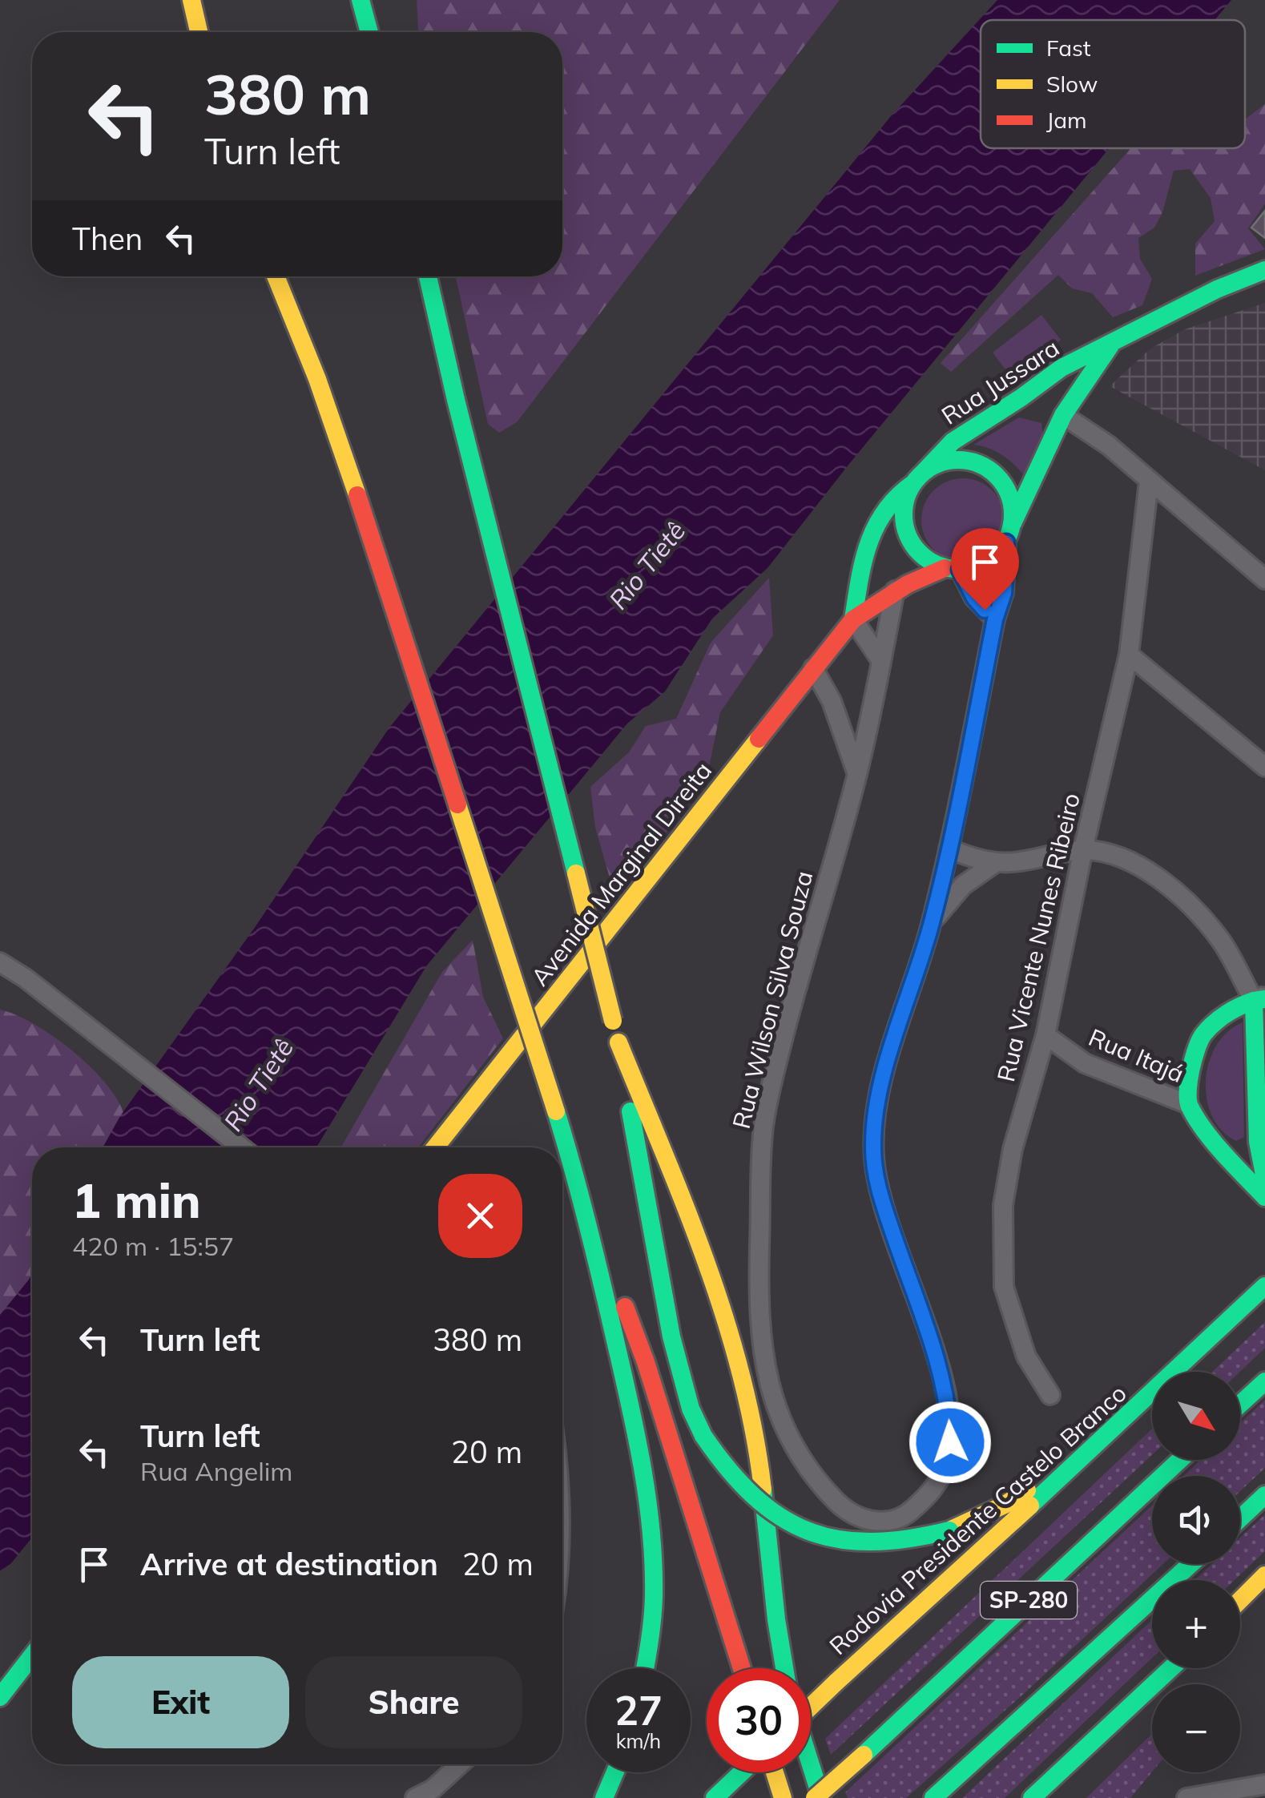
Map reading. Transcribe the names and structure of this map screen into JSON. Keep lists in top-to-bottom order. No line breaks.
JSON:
{"streets":{"main road":["Rua Jussara","Avenida Marginal Direita","Rua Itajá","Rodovia Presidente Castelo Branco","SP-280"],"street":["Rua Vicente Nunes Ribeiro","Rua Wilson Silva Souza"]},"crossings":[["Rua Jussara","Avenida Marginal Direita"],["Avenida Marginal Direita","Rua Wilson Silva Souza"],["Rua Vicente Nunes Ribeiro","Rua Itajá"]],"water":["Rio Tietê"],"legend":["Fast","Slow","Jam"],"north":"bottom right","page":{"turn":["380 m","Turn left"],"then":"Then","heading":["1 min","420 m · 15:57"],"list":[{"name":"Turn left","value":"380 m"},{"name":"Turn left","note":"Rua Angelim","value":"20 m"},{"name":"Arrive at destination","value":"20 m"}],"map_buttons":["+","−"],"buttons":["Exit","Share"],"speed":"27 km/h","limit":"30"}}
